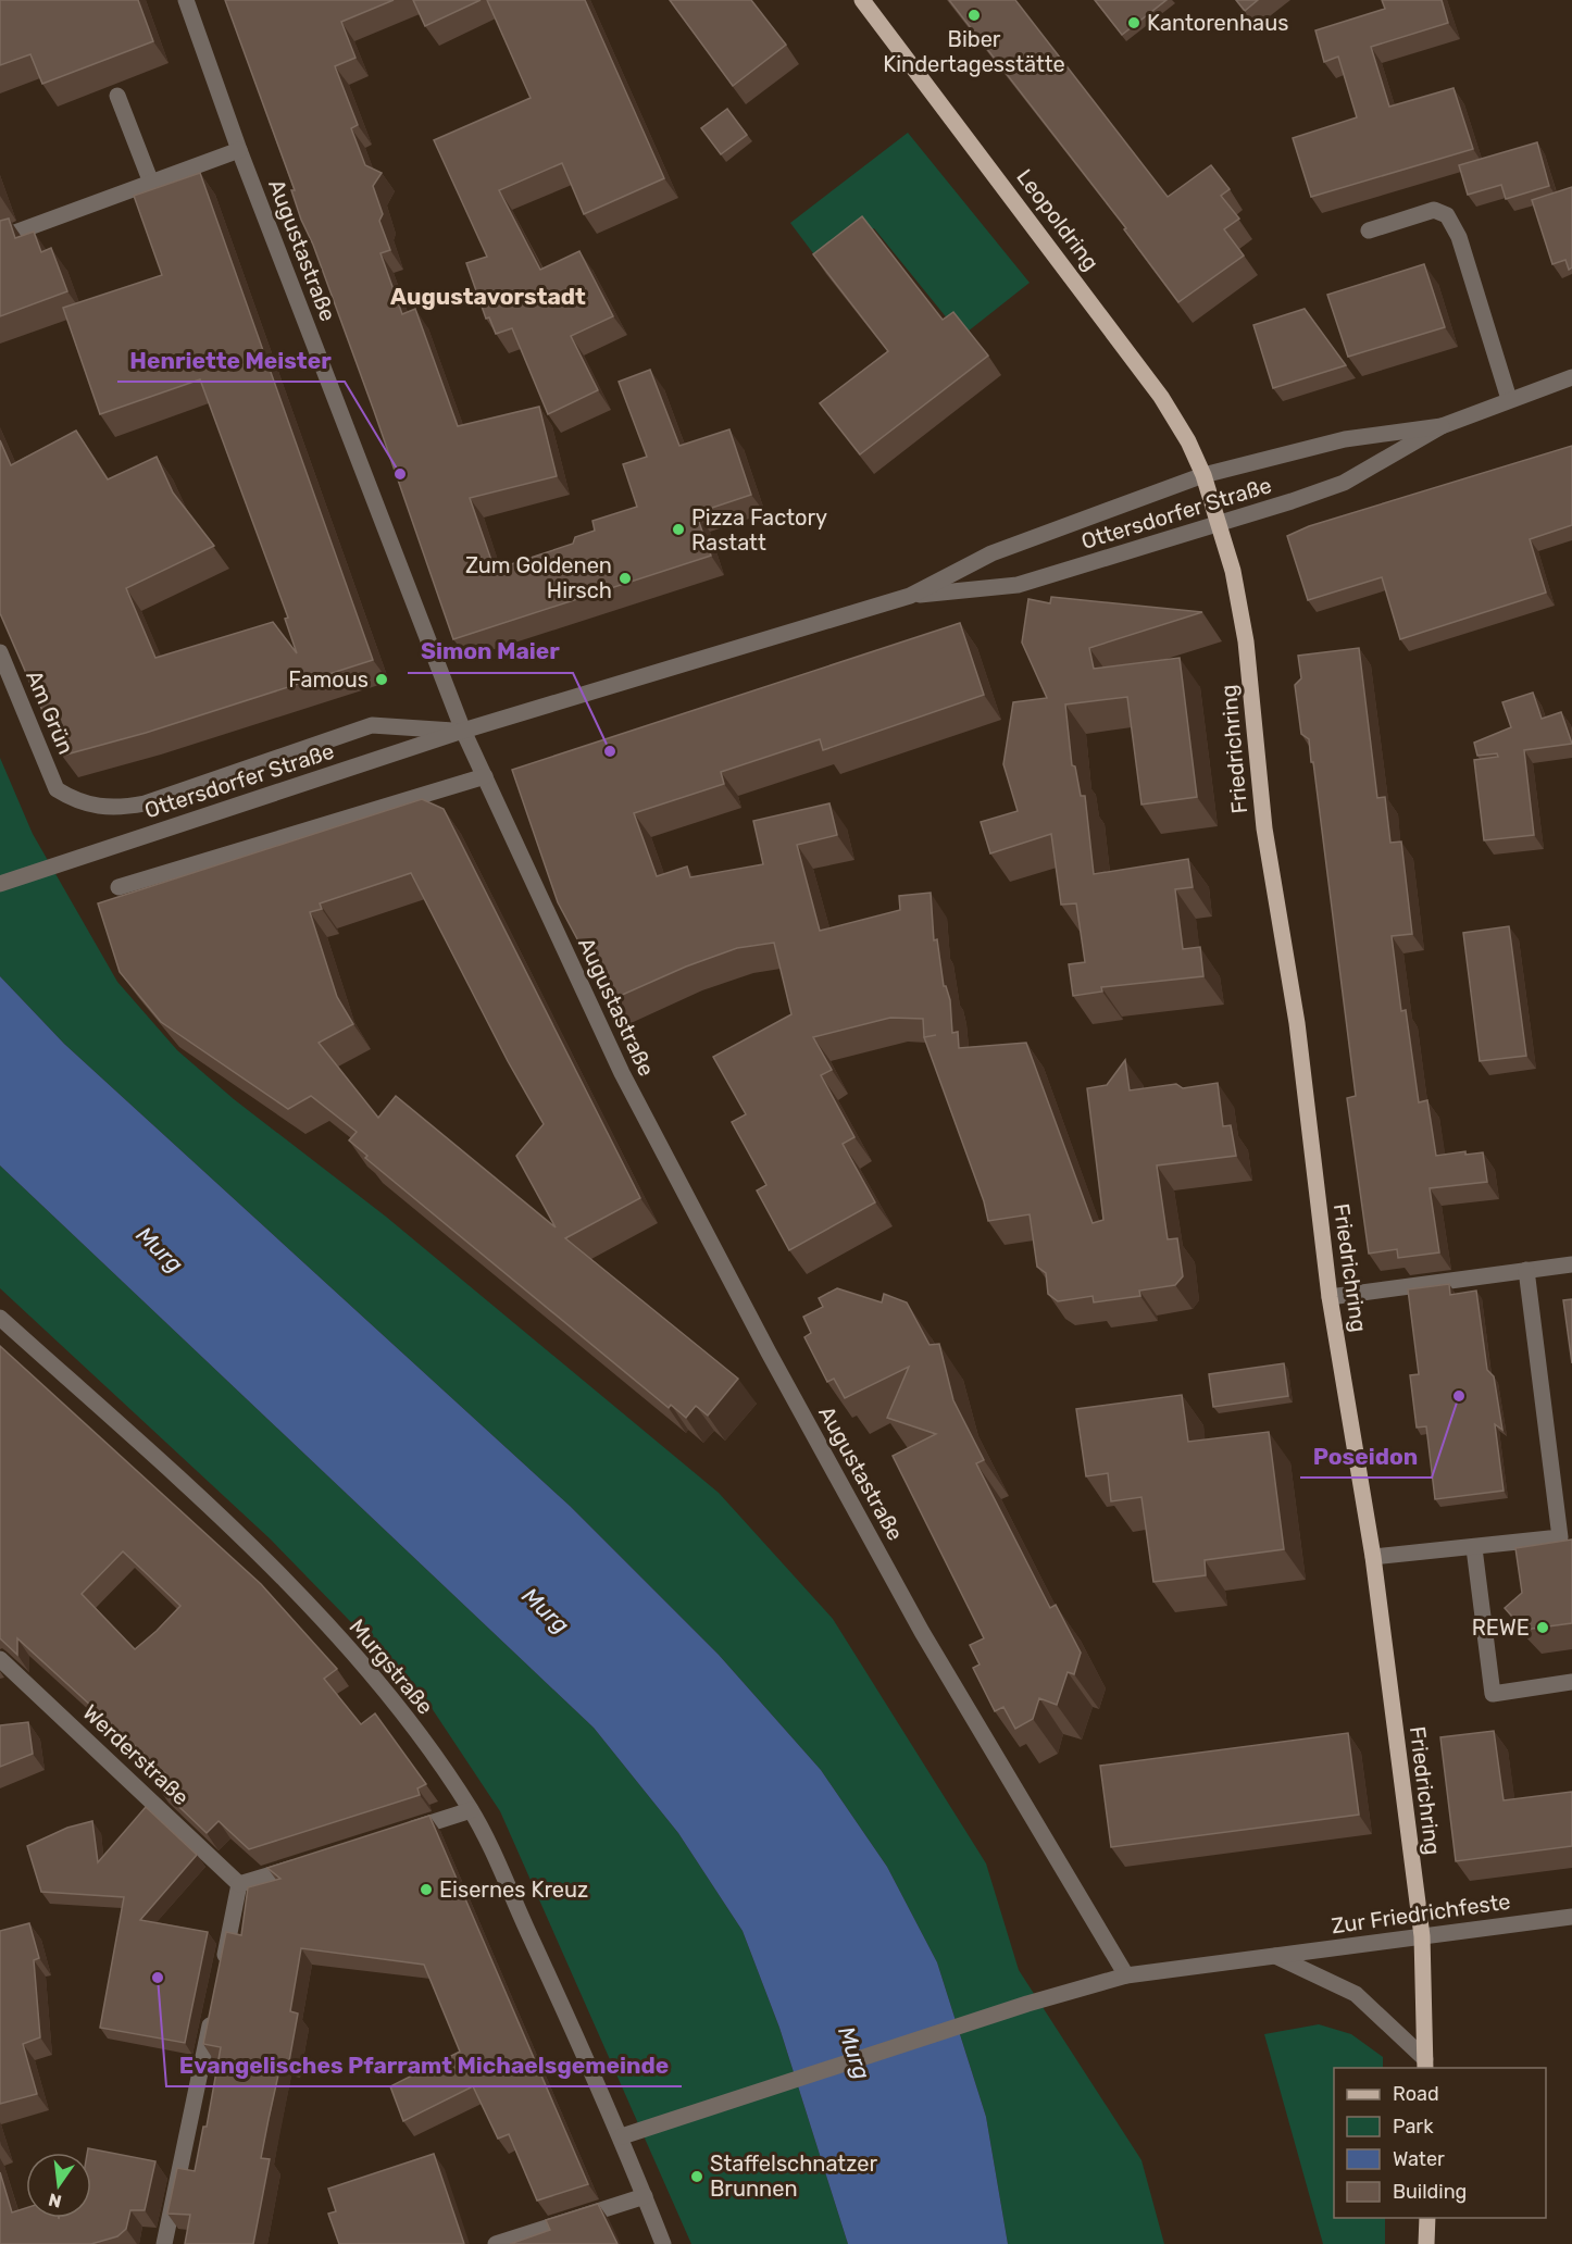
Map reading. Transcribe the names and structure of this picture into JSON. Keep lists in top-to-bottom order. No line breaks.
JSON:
{"streets":{"main road":["Leopoldring","Friedrichring"],"street":["Augustastraße","Ottersdorfer Straße","Am Grün","Murgstraße","Werderstraße","Zur Friedrichfeste"]},"crossings":[["Leopoldring","Ottersdorfer Straße"],["Leopoldring","Friedrichring"],["Augustastraße","Ottersdorfer Straße"],["Augustastraße","Zur Friedrichfeste"],["Ottersdorfer Straße","Am Grün"],["Ottersdorfer Straße","Friedrichring"],["Friedrichring","Zur Friedrichfeste"],["Murgstraße","Zur Friedrichfeste"]],"districts":["Augustavorstadt"],"water":["Murg"],"places":["Biber Kindertagesstätte","Kantorenhaus","Henriette Meister","Pizza Factory Rastatt","Zum Goldenen Hirsch","Famous","Simon Maier","Poseidon","REWE","Eisernes Kreuz","Evangelisches Pfarramt Michaelsgemeinde","Staffelschnatzer Brunnen"],"legend":["Road","Park","Water","Building"],"north":"bottom"}
